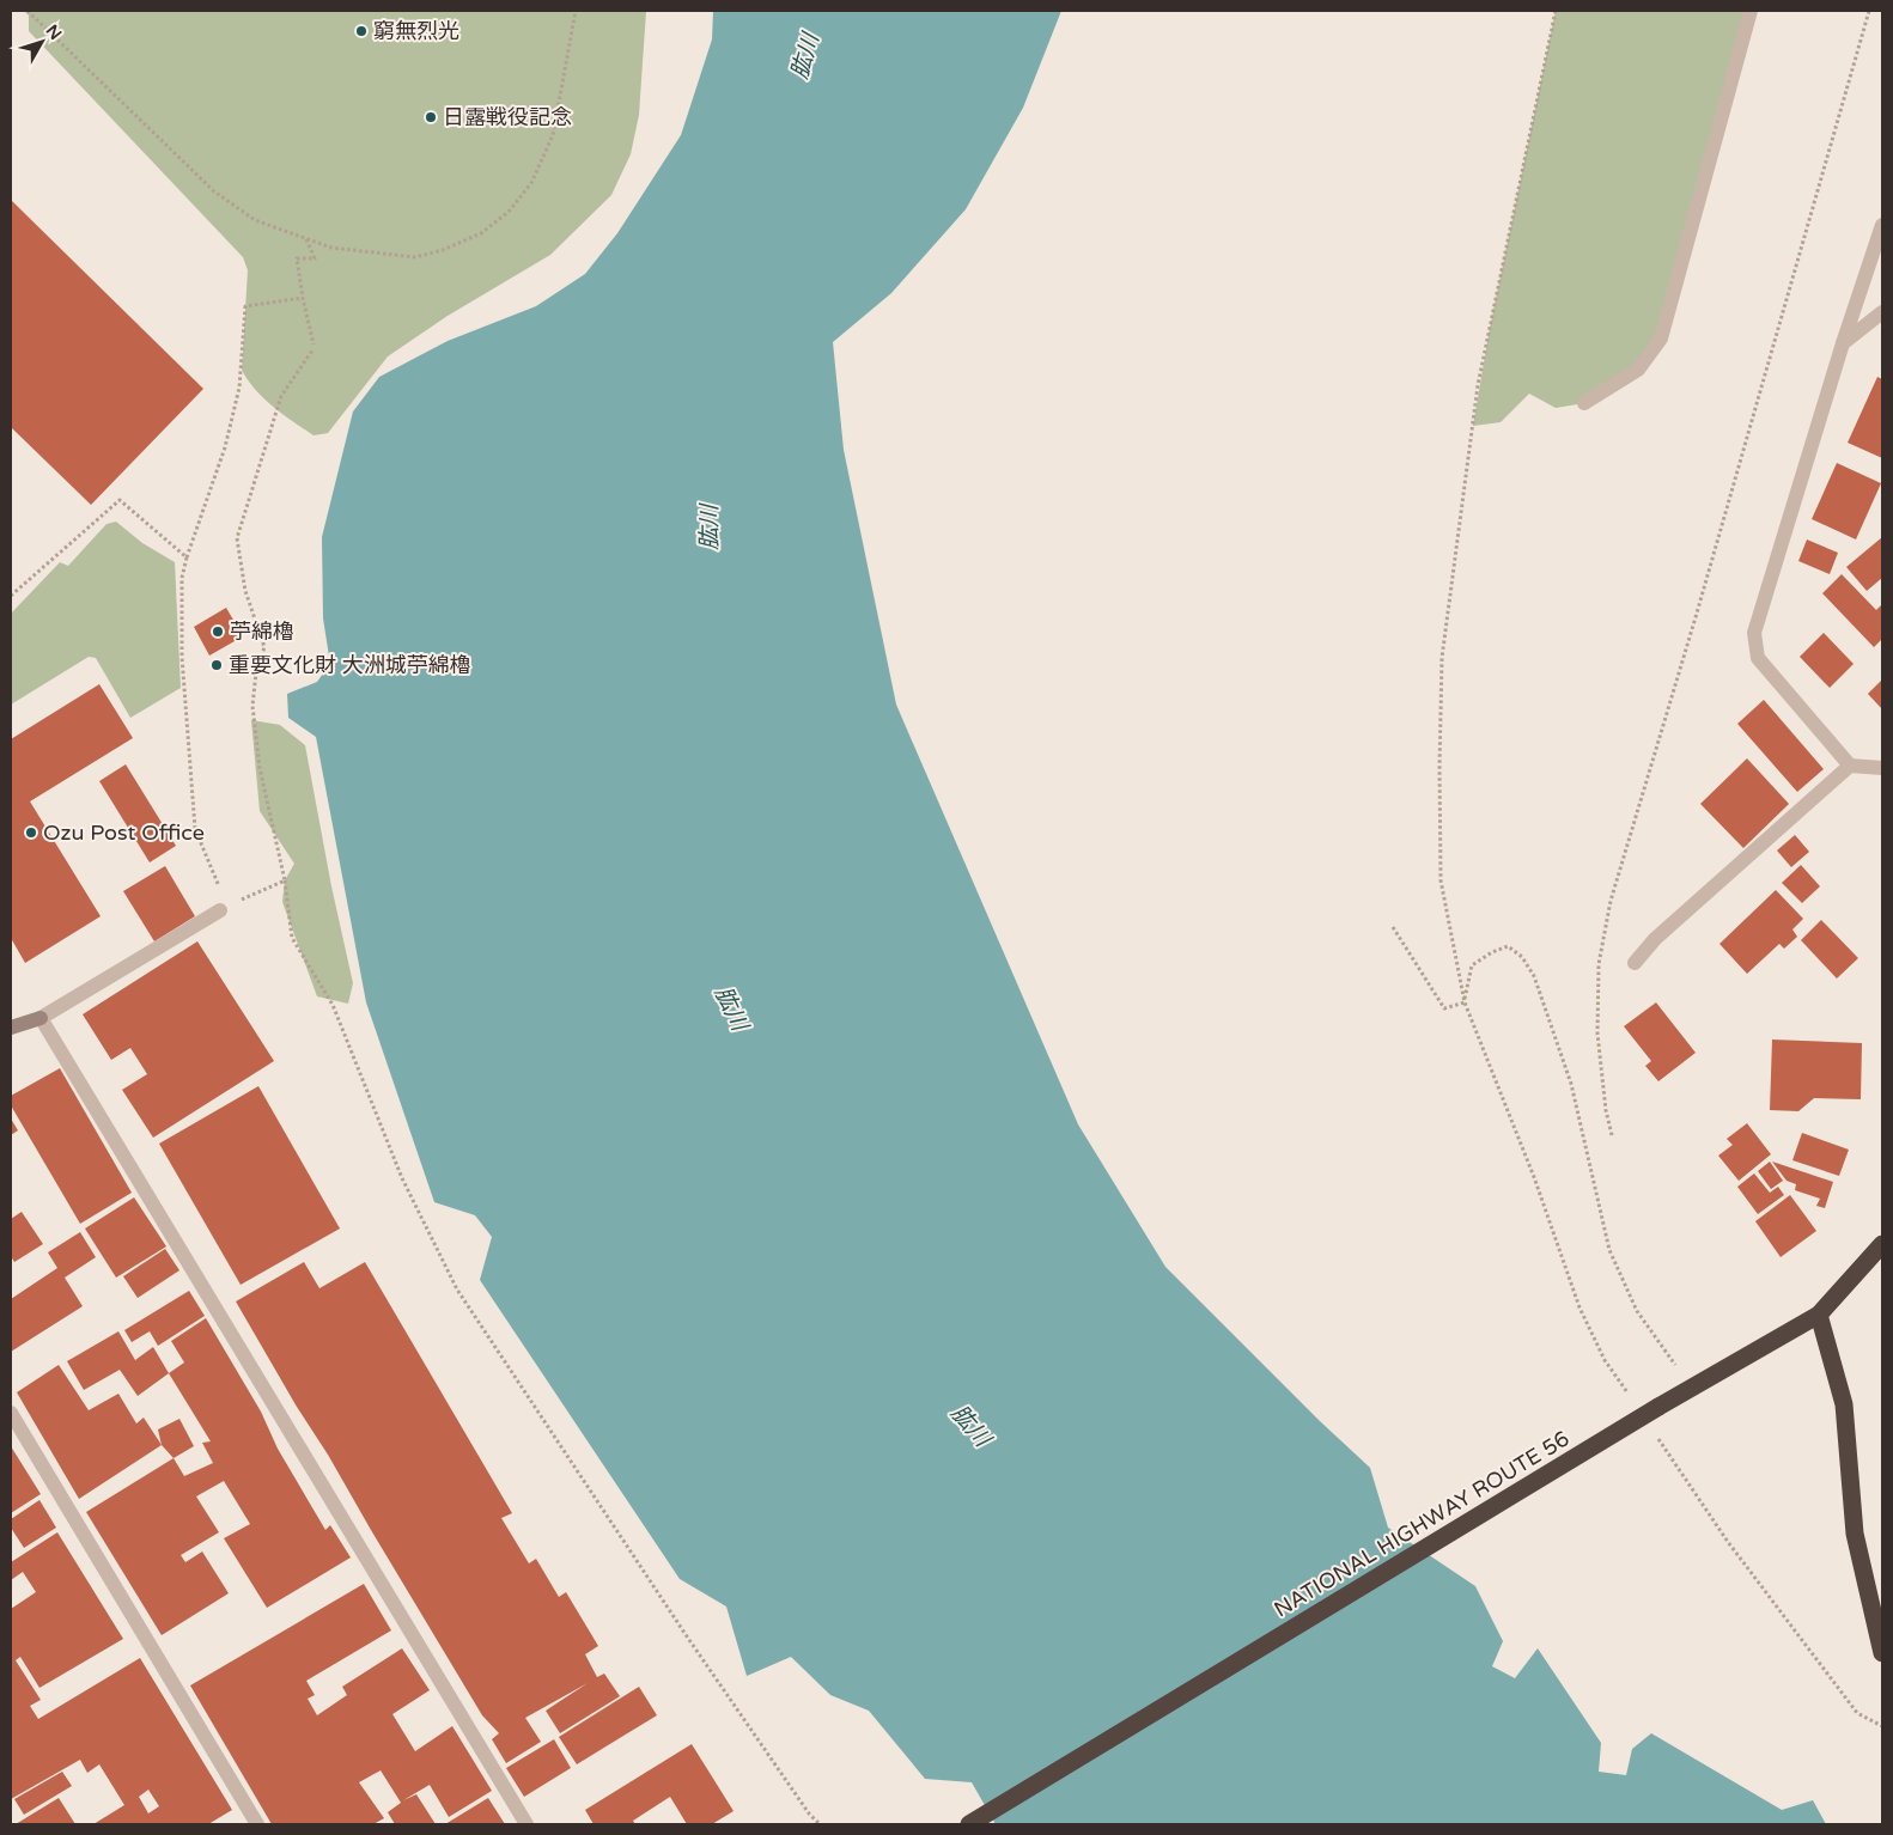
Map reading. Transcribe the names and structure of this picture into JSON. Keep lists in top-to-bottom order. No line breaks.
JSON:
{"streets":{"highway":["NATIONAL HIGHWAY ROUTE 56"]},"water":["肱川"],"places":["窮無烈光","日露戦役記念","苧綿櫓","重要文化財 大洲城苧綿櫓","Ozu Post Office"],"north":"top right"}
